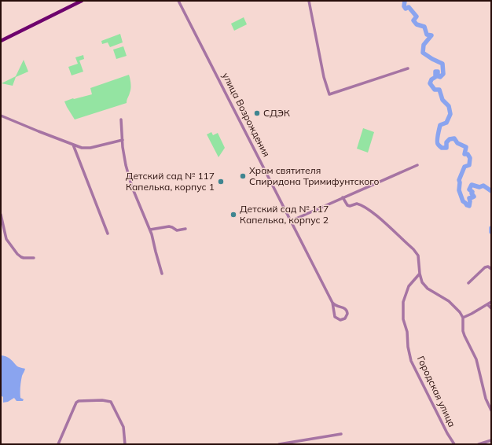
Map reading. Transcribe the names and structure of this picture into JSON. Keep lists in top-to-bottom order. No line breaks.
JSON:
{"streets":{"street":["улица Возрождения","Городская улица"]},"places":["СДЭК","Храм святителя Спиридона Тримифунтского","Детский сад № 117 Капелька, корпус 1","Детский сад № 117 Капелька, корпус 2"]}
